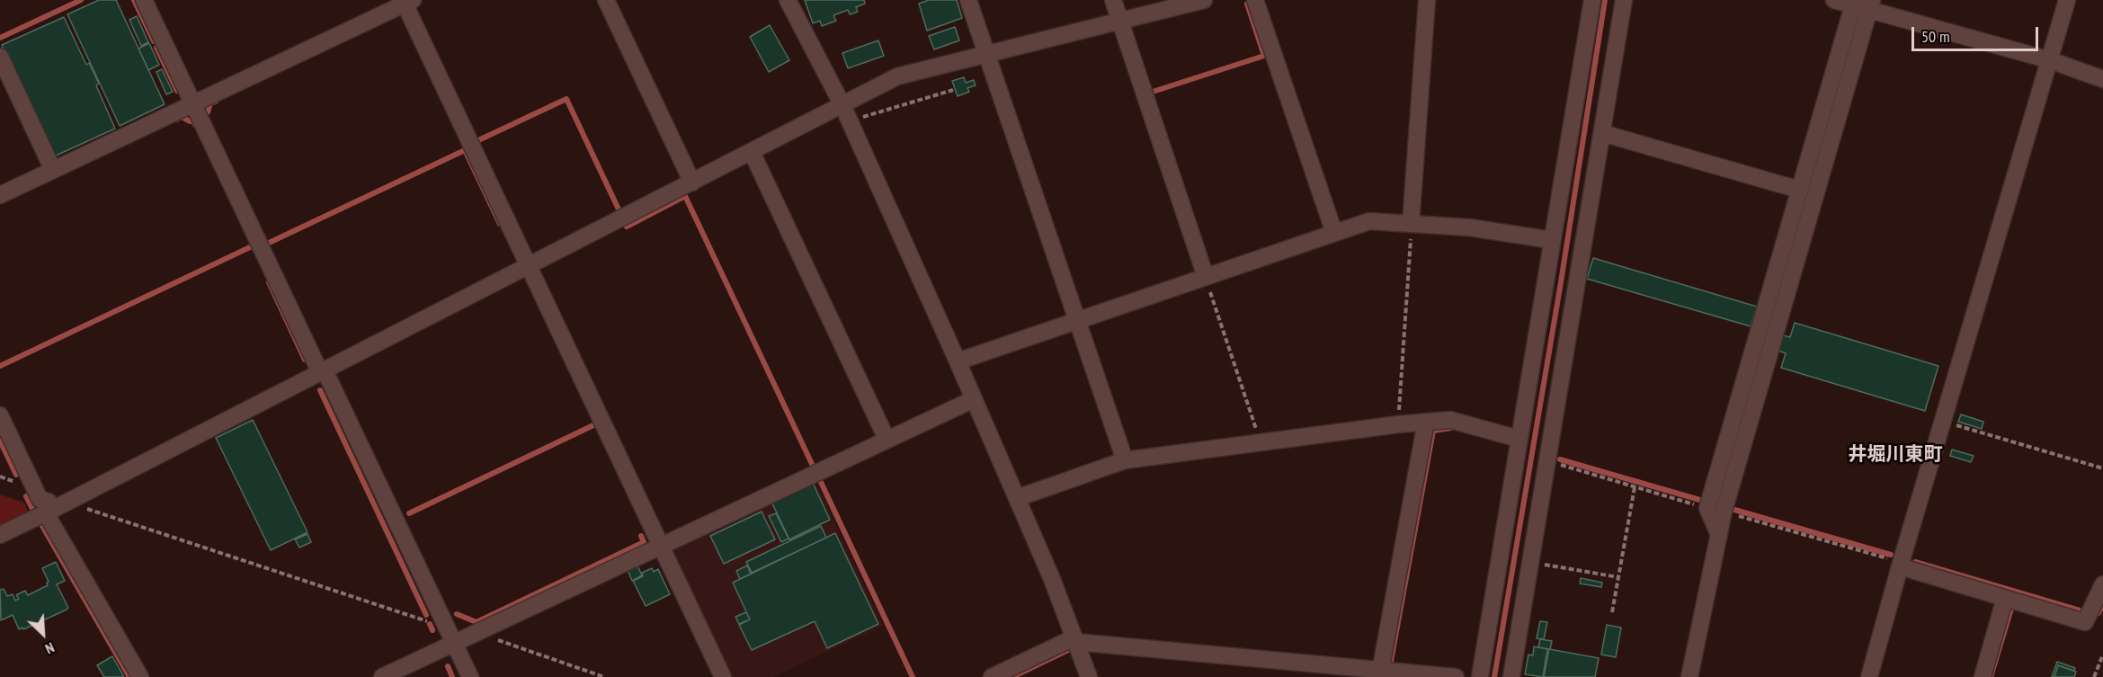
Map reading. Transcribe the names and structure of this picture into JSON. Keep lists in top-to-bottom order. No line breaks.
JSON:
{"districts":["井堀川東町"],"scale_bar":"50 m","north":"bottom right"}
